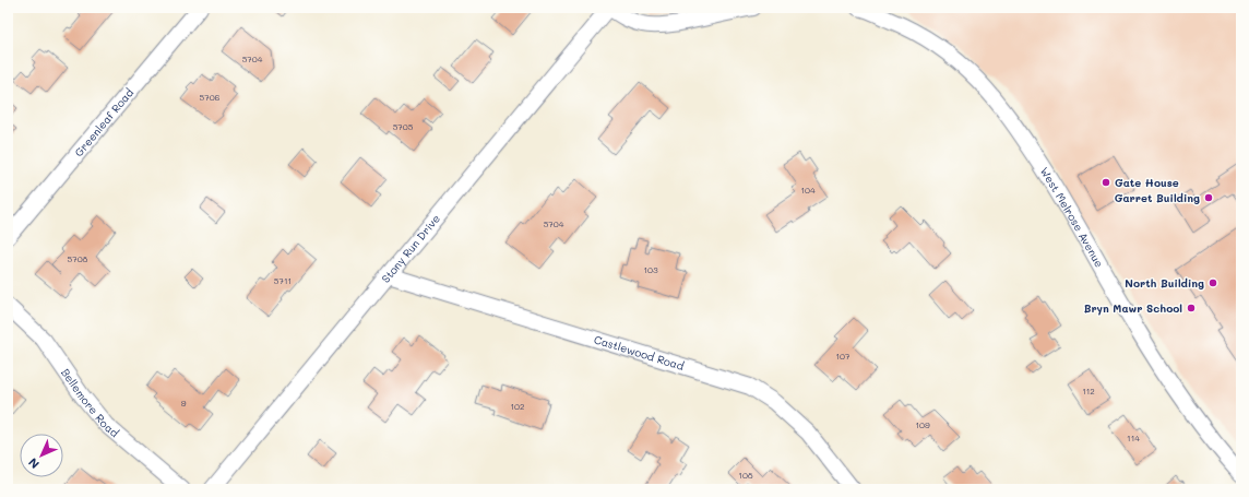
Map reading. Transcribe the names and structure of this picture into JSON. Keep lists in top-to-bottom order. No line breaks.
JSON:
{"streets":{"street":["Greenleaf Road","West Melrose Avenue","Stony Run Drive","Castlewood Road","Bellemore Road"]},"crossings":[["Stony Run Drive","Castlewood Road"]],"places":["Gate House","Garret Building","North Building","Bryn Mawr School"],"house_numbers":["5704","5706","5705","104","5704","5708","103","5711","107","112","9","102","109","114","108"],"north":"bottom left"}
